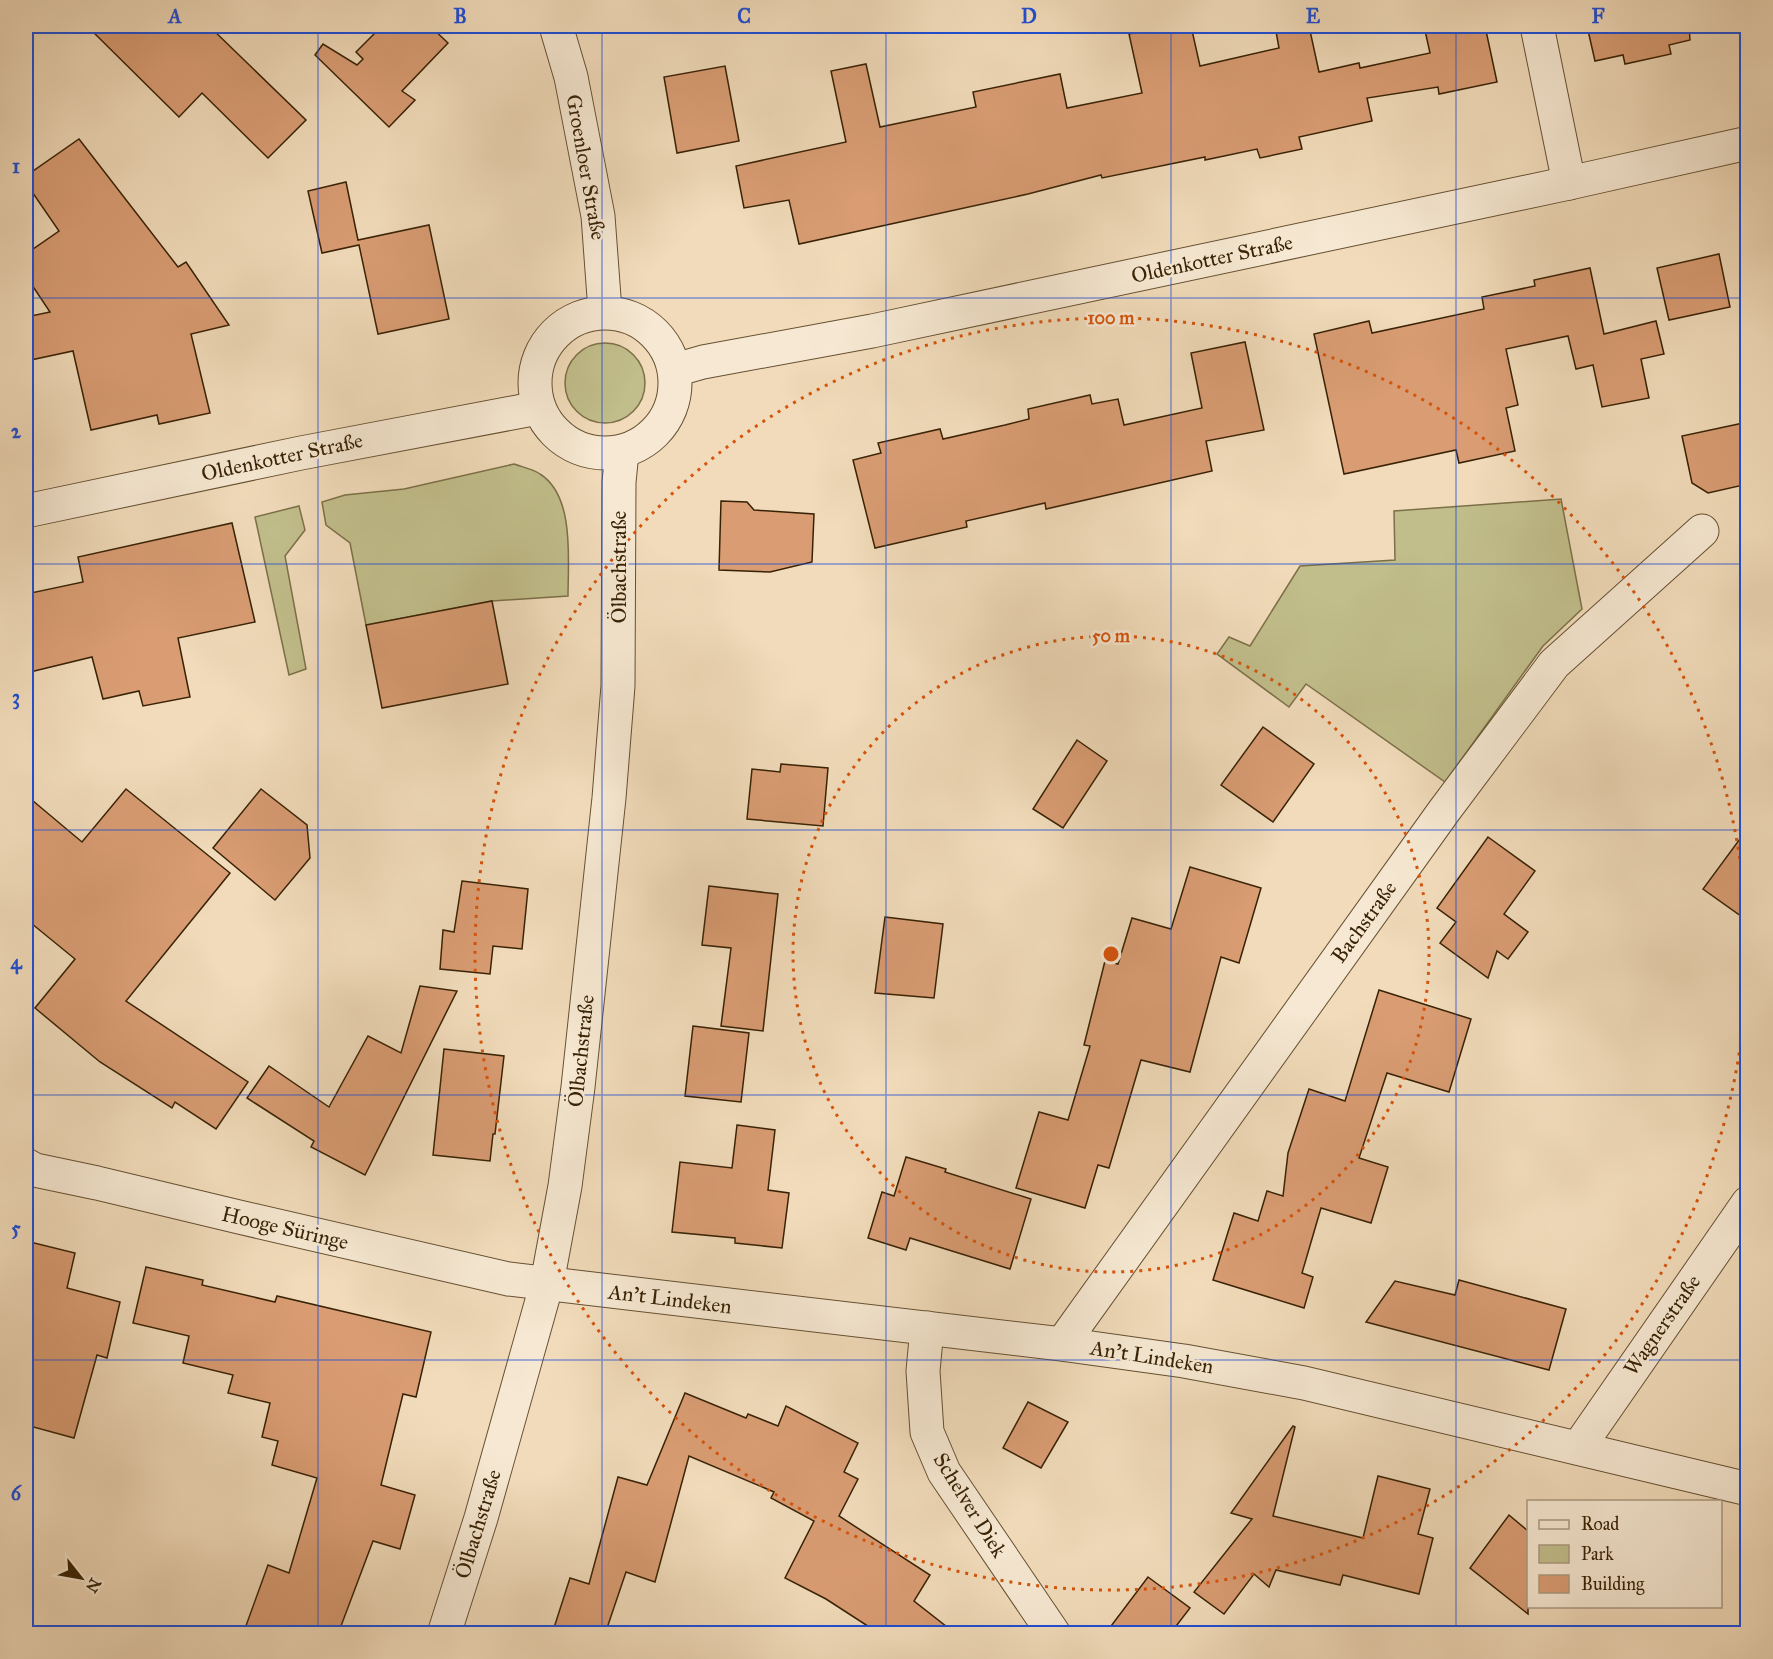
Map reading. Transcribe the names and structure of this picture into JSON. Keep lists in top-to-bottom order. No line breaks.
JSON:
{"streets":{"street":["Groenloer Straße","Oldenkotter Straße","Ölbachstraße","Bachstraße","Hooge Süringe","An't Lindeken","Wagnerstraße","Schelver Diek"]},"crossings":[["Groenloer Straße","Oldenkotter Straße"],["Groenloer Straße","Ölbachstraße"],["Oldenkotter Straße","Ölbachstraße"],["Ölbachstraße","Hooge Süringe"],["Ölbachstraße","An't Lindeken"],["Bachstraße","An't Lindeken"],["Hooge Süringe","An't Lindeken"],["An't Lindeken","Wagnerstraße"],["An't Lindeken","Schelver Diek"]],"legend":["Road","Park","Building"],"north":"bottom right","grid":{"columns":["A","B","C","D","E","F"],"rows":["1","2","3","4","5","6"]},"rings":["100 m","50 m"]}
